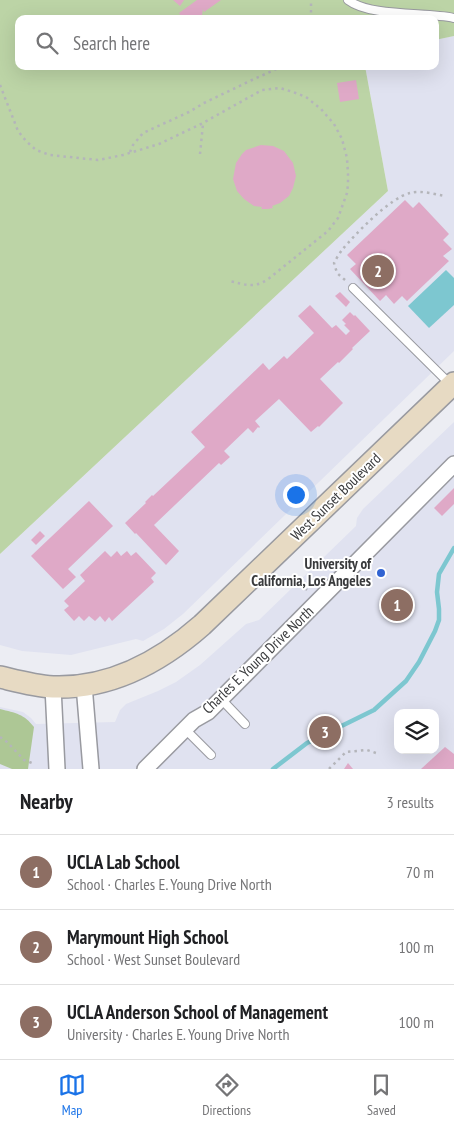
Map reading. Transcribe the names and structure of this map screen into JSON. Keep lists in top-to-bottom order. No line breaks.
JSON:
{"streets":{"main road":["West Sunset Boulevard"],"street":["Charles E. Young Drive North"]},"places":["University of California, Los Angeles"],"page":{"search":"Search here","pins":["2","1","3"],"heading":["Nearby","3 results"],"list":[{"mark":"1","name":"UCLA Lab School","note":"School · Charles E. Young Drive North","value":"70 m"},{"mark":"2","name":"Marymount High School","note":"School · West Sunset Boulevard","value":"100 m"},{"mark":"3","name":"UCLA Anderson School of Management","note":"University · Charles E. Young Drive North","value":"100 m"}],"nav":["Map","Directions","Saved"]}}
